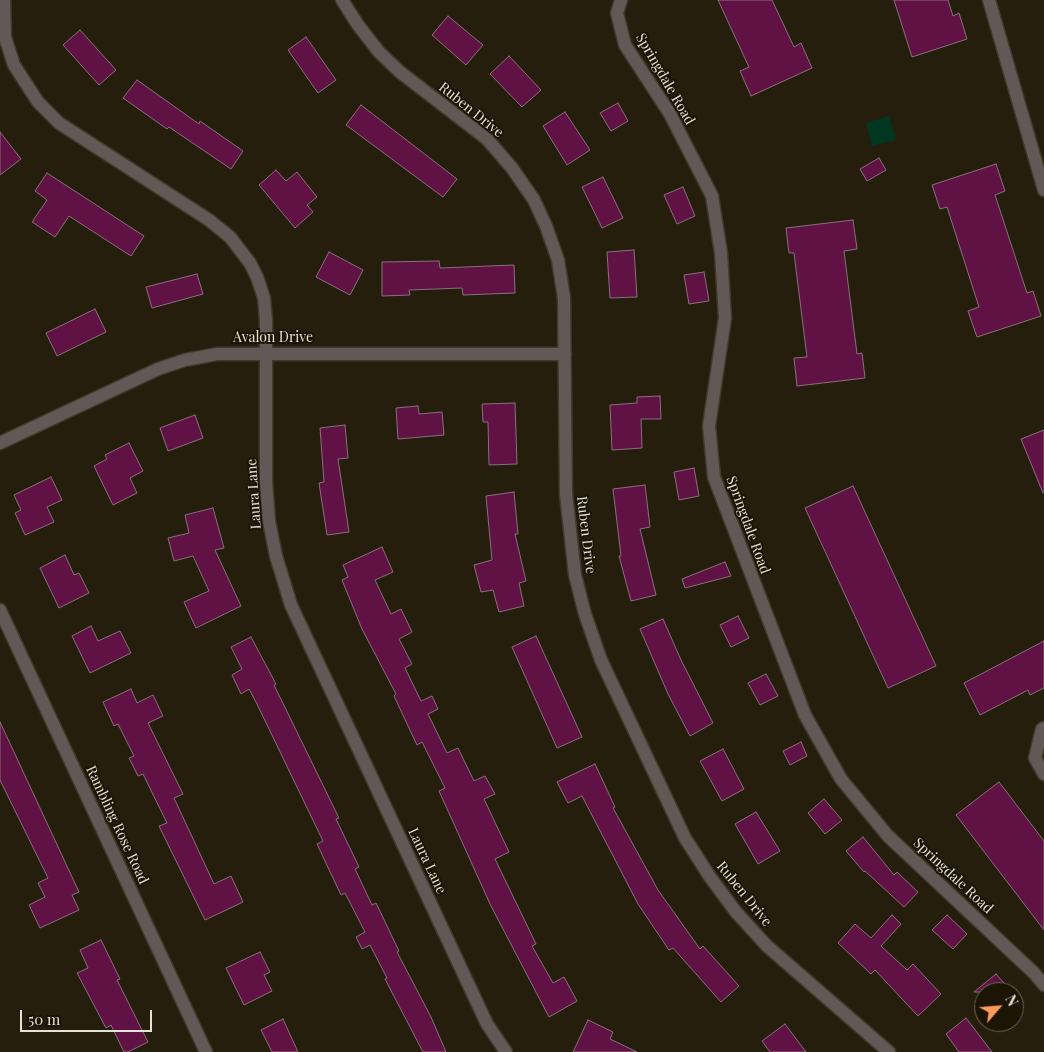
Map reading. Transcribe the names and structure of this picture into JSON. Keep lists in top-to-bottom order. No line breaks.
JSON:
{"streets":{"street":["Springdale Road","Ruben Drive","Avalon Drive","Laura Lane","Rambling Rose Road"]},"crossings":[["Ruben Drive","Avalon Drive"],["Avalon Drive","Laura Lane"]],"scale_bar":"50 m","north":"top right"}
